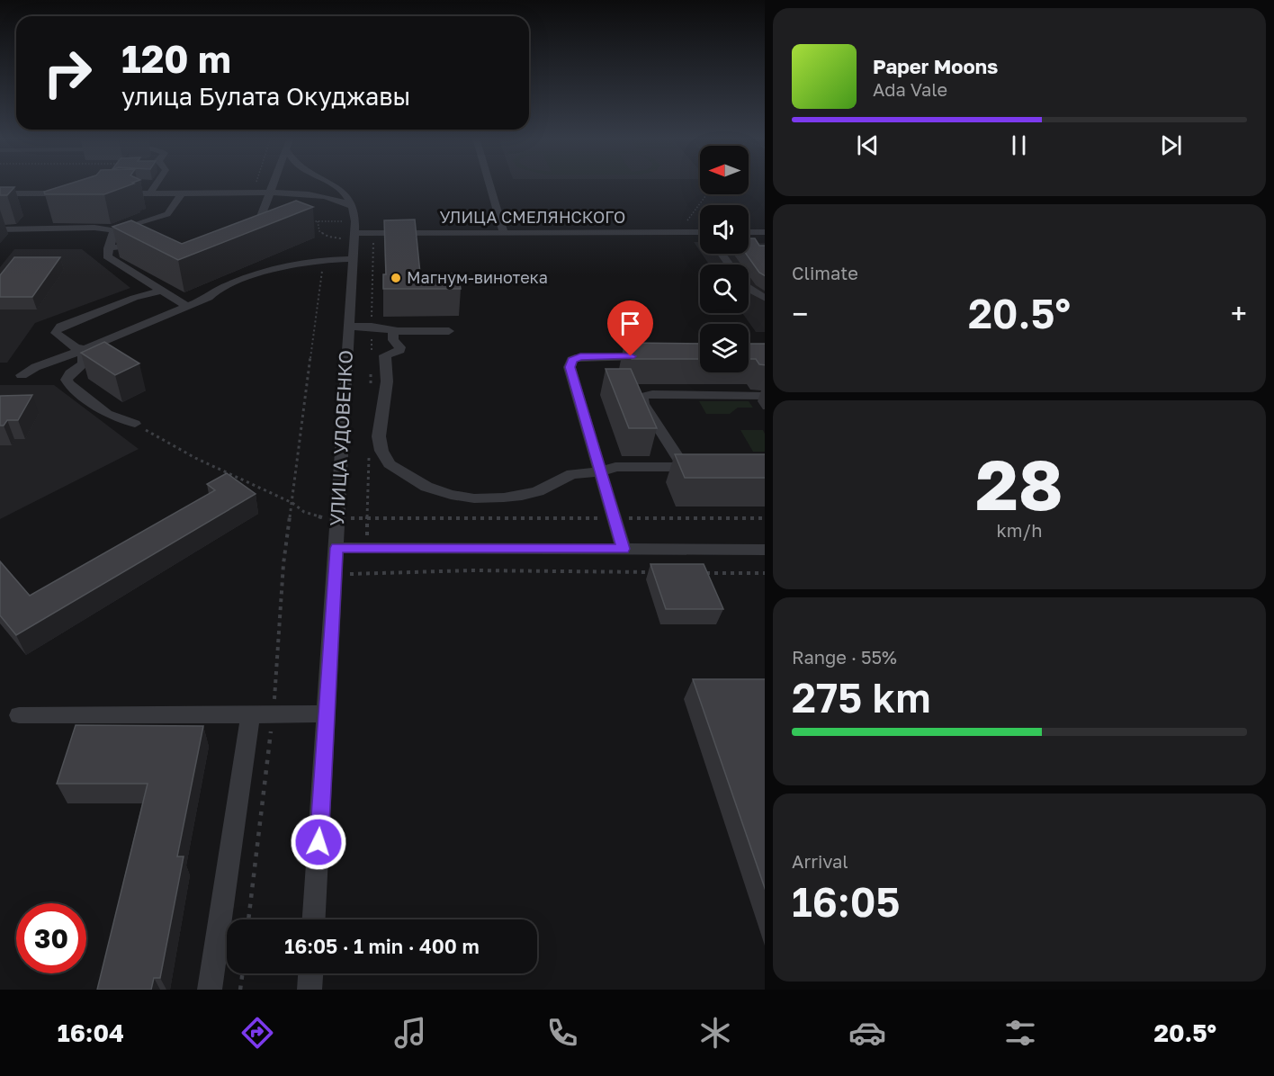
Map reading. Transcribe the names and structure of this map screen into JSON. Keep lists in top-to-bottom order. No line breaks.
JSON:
{"streets":{"street":["УЛИЦА СМЕЛЯНСКОГО","УЛИЦА УДОВЕНКО"]},"crossings":[["УЛИЦА СМЕЛЯНСКОГО","УЛИЦА УДОВЕНКО"]],"places":["Магнум-винотека"],"north":"left","page":{"turn":["120 m","улица Булата Окуджавы"],"song":["Paper Moons","Ada Vale"],"tile":["Climate",["28","km/h"],["Range · 55%","275 km"],["Arrival","16:05"]],"heat":["−","20.5°","+"],"limit":"30","trip":"16:05 · 1 min · 400 m","tabs":["16:04","20.5°"]}}
